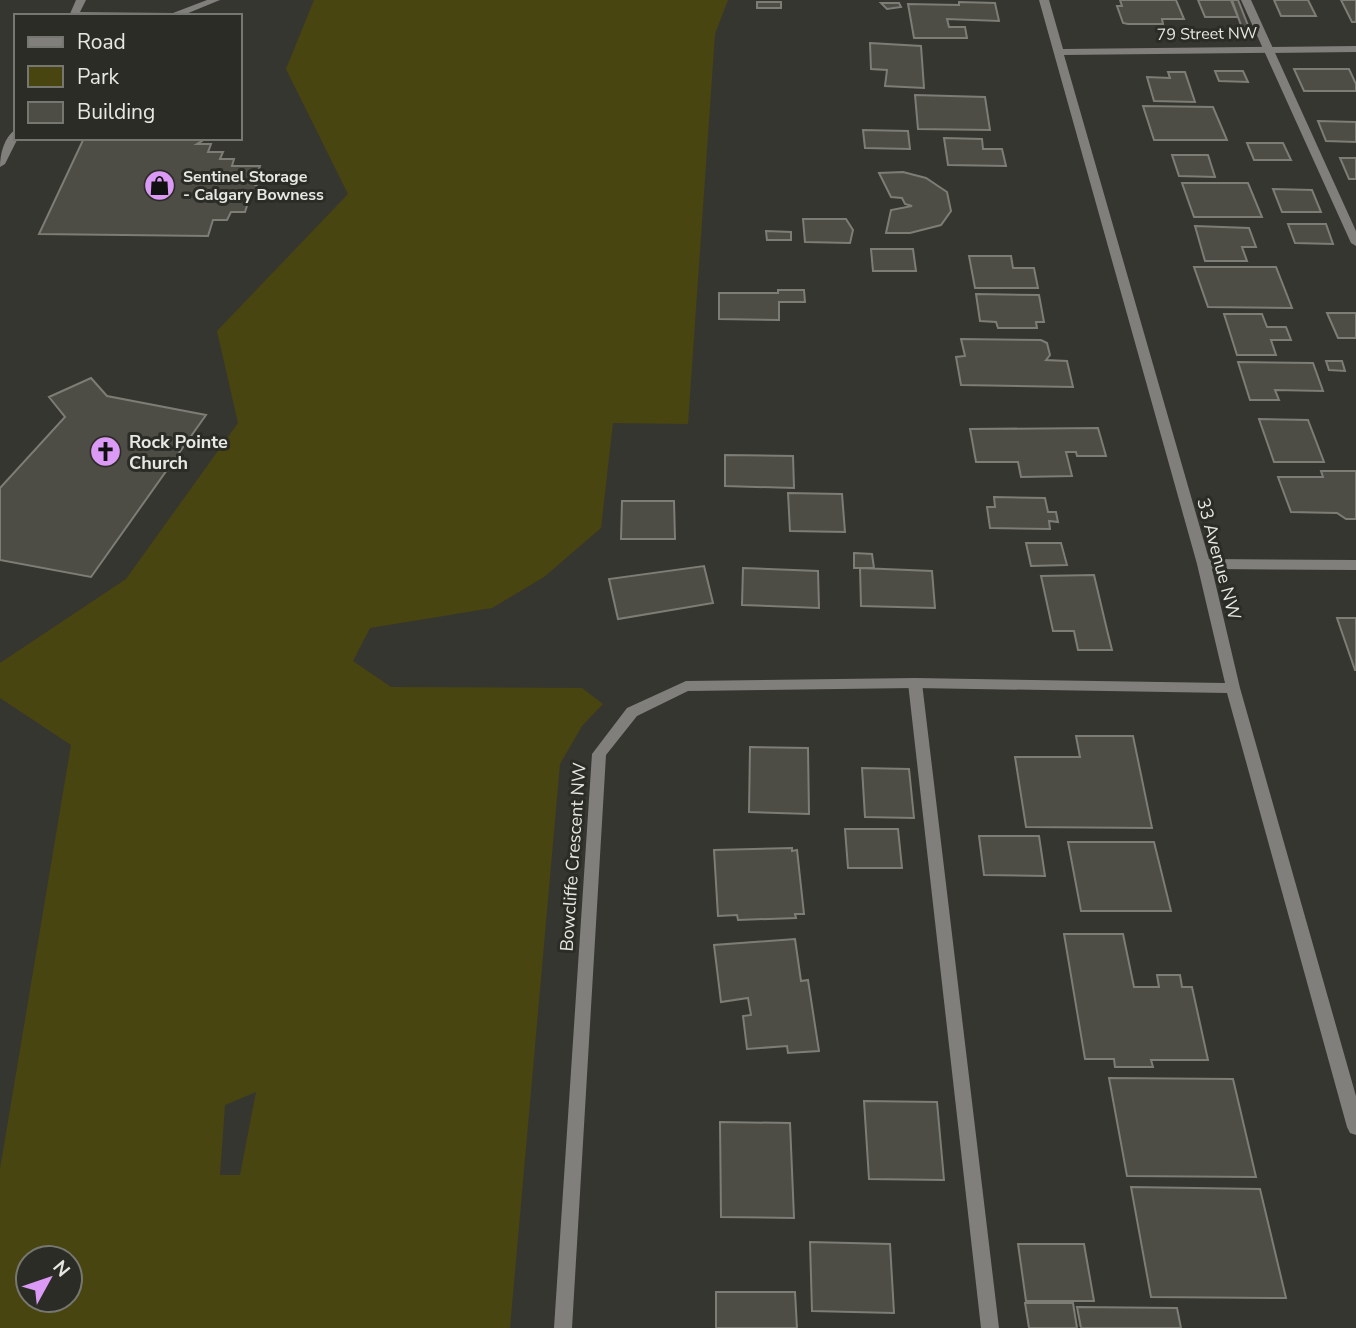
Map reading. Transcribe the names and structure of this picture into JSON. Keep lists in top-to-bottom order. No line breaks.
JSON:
{"streets":{"street":["79 Street NW","33 Avenue NW","Bowcliffe Crescent NW"]},"crossings":[["79 Street NW","33 Avenue NW"],["33 Avenue NW","Bowcliffe Crescent NW"]],"places":{"shop":["Sentinel Storage - Calgary Bowness"],"church":["Rock Pointe Church"]},"legend":["Road","Park","Building"],"north":"top right"}
